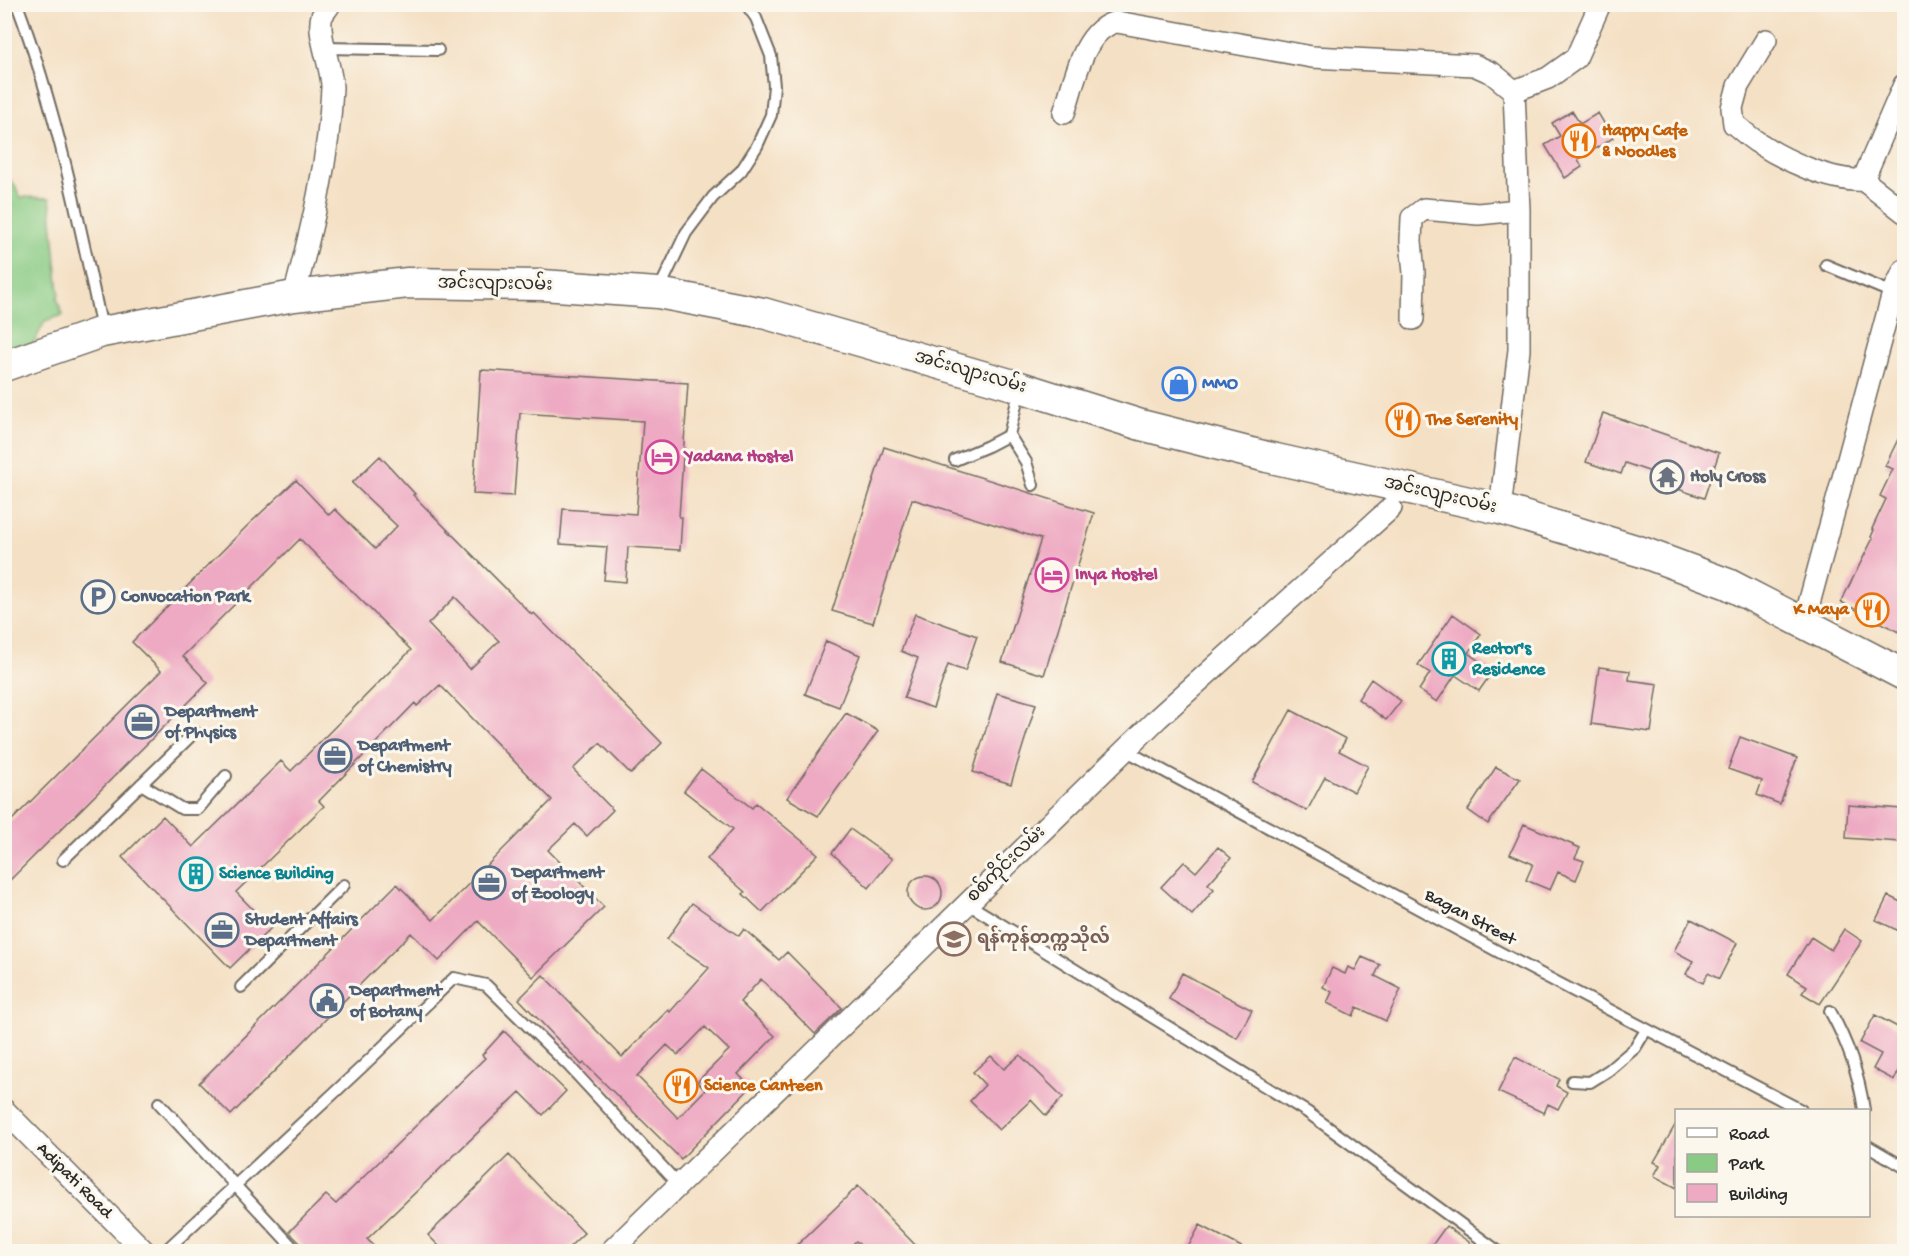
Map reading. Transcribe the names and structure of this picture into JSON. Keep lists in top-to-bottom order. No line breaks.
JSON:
{"streets":{"main road":["အင်းလျားလမ်း"],"street":["စစ်ကိုင်းလမ်း","Adipati Road"],"lane":["Bagan Street"]},"crossings":[["အင်းလျားလမ်း","စစ်ကိုင်းလမ်း"],["စစ်ကိုင်းလမ်း","Bagan Street"]],"places":{"restaurant":["Happy Cafe & Noodles","The Serenity","K Maya","Science Canteen"],"shop":["MMO"],"hotel":["Yadana Hostel","Inya Hostel"],"temple":["Holy Cross"],"parking":["Convocation Park"],"building":["Rector's Residence","Science Building"],"office":["Department of Physics","Department of Chemistry","Department of Zoology","Student Affairs Department"],"school or university":["ရန်ကုန်တက္ကသိုလ်"],"public building":["Department of Botany"]},"legend":["Road","Park","Building"]}
